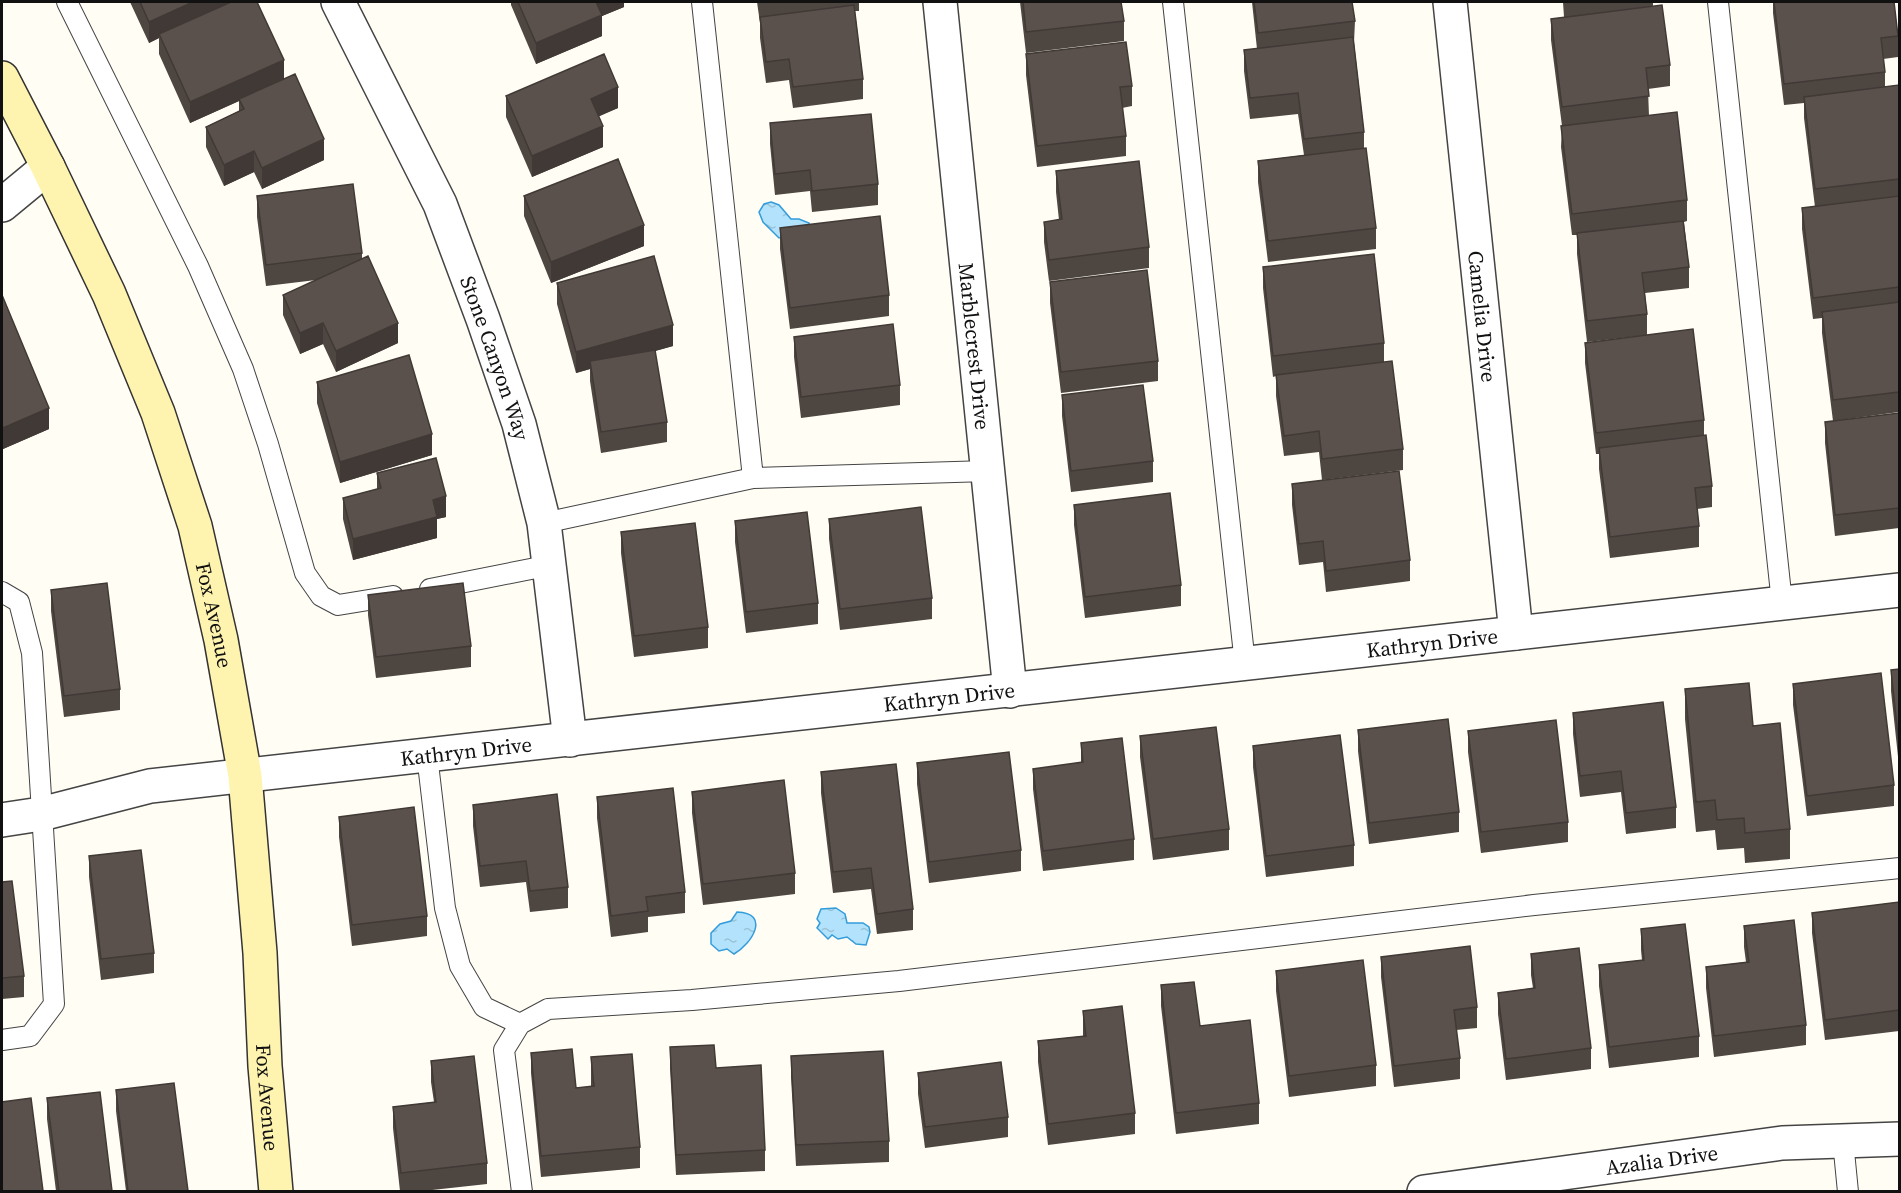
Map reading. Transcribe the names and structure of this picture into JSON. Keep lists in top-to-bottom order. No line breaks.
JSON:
{"streets":{"main road":["Fox Avenue"],"street":["Camelia Drive","Marblecrest Drive","Stone Canyon Way","Kathryn Drive","Azalia Drive"]},"crossings":[["Camelia Drive","Kathryn Drive"],["Marblecrest Drive","Kathryn Drive"],["Stone Canyon Way","Kathryn Drive"],["Fox Avenue","Kathryn Drive"]]}
